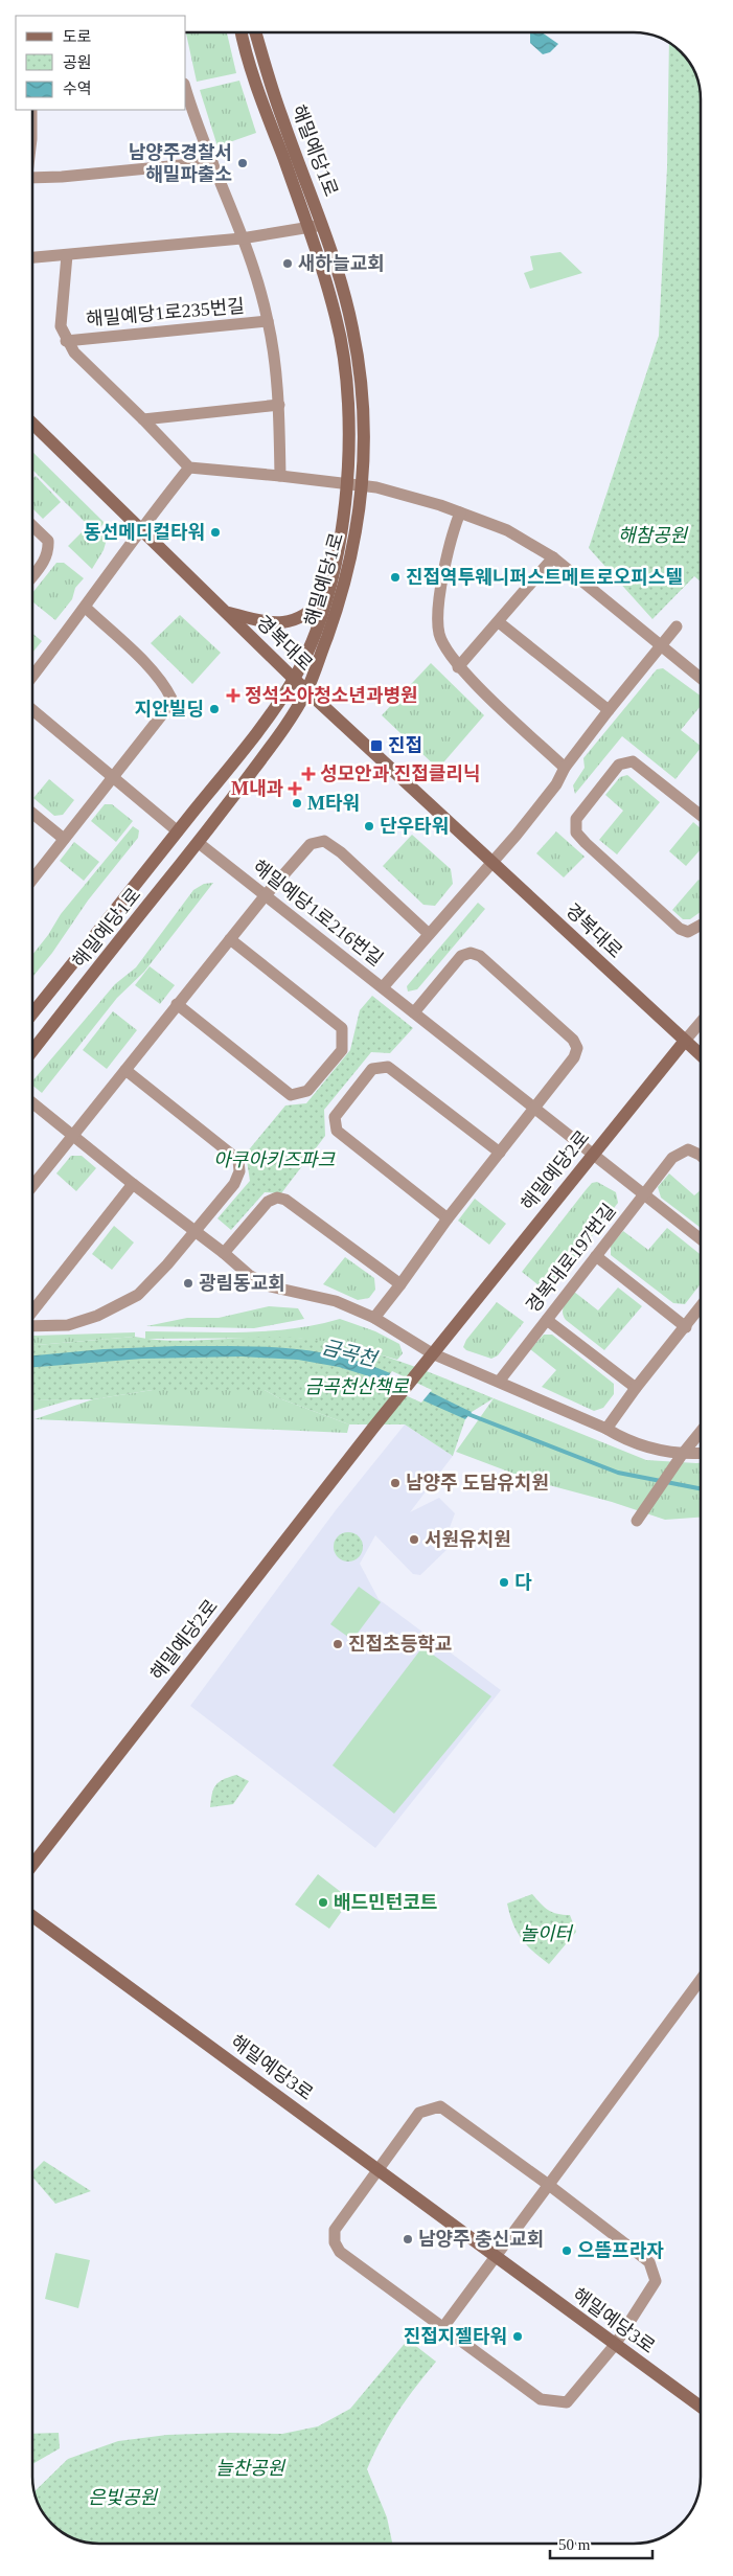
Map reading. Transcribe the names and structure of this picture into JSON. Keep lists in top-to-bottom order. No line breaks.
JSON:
{"streets":{"street":["해밀예당1로","해밀예당1로235번길","경복대로","해밀예당1로216번길","해밀예당2로","경복대로197번길","해밀예당3로"]},"crossings":[["해밀예당1로","경복대로"],["해밀예당1로","해밀예당1로216번길"],["경복대로","해밀예당2로"],["해밀예당1로216번길","해밀예당2로"],["해밀예당1로216번길","경복대로197번길"]],"water":["금곡천"],"parks":["해참공원","아쿠아키즈파크","금곡천산책로","놀이터","늘찬공원","은빛공원"],"places":{"other":["남양주경찰서 해밀파출소","새하늘교회","동선메디컬타워","진접역투웨니퍼스트메트로오피스텔","지안빌딩","M타워","단우타워","광림동교회","남양주 도담유치원","서원유치원","다","진접초등학교","배드민턴코트","남양주 충신교회","으뜸프라자","진접지젤타워"],"health":["정석소아청소년과병원","성모안과 진접클리닉","M내과"],"transit":["진접"]},"legend":["도로","공원","수역"],"scale_bar":"50 m"}
